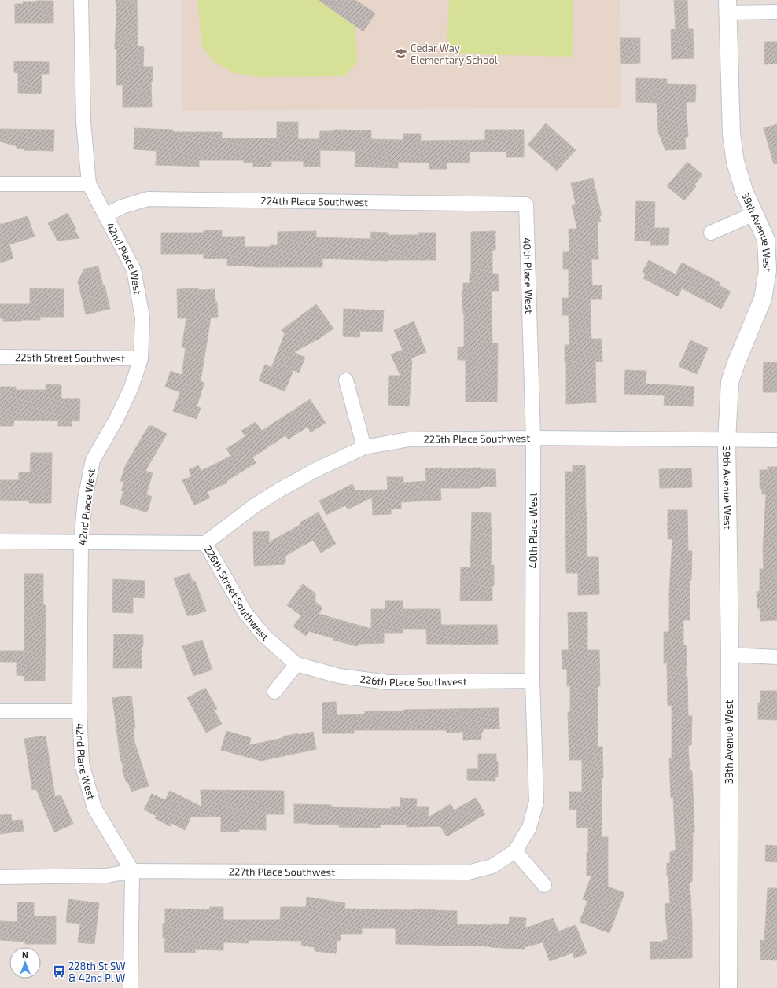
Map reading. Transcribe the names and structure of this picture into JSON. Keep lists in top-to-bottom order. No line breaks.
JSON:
{"streets":{"street":["224th Place Southwest","39th Avenue West","42nd Place West","40th Place West","225th Street Southwest","225th Place Southwest","226th Street Southwest","226th Place Southwest","227th Place Southwest"]},"crossings":[["224th Place Southwest","42nd Place West"],["224th Place Southwest","40th Place West"],["39th Avenue West","225th Place Southwest"],["42nd Place West","225th Street Southwest"],["42nd Place West","226th Street Southwest"],["42nd Place West","227th Place Southwest"],["40th Place West","225th Place Southwest"],["40th Place West","226th Place Southwest"],["40th Place West","227th Place Southwest"],["225th Place Southwest","226th Street Southwest"],["226th Street Southwest","226th Place Southwest"]],"places":{"school or university":["Cedar Way Elementary School"],"bus stop":["228th St SW & 42nd Pl W"]},"north":"top"}
